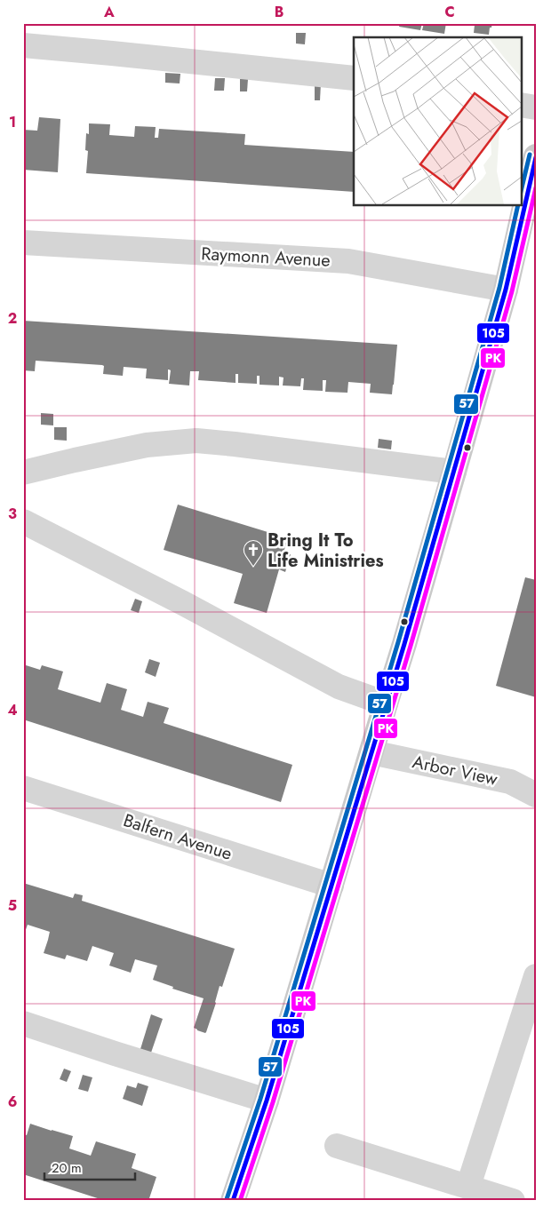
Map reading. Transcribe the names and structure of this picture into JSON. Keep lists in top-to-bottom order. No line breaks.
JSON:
{"streets":{"street":["Raymonn Avenue","Arbor View","Balfern Avenue"]},"places":{"church":["Bring It To Life Ministries"]},"lines":["transit line 57","transit line 105","transit line PK"],"scale_bar":"20 m","grid":{"columns":["A","B","C"],"rows":["1","2","3","4","5","6"]}}
